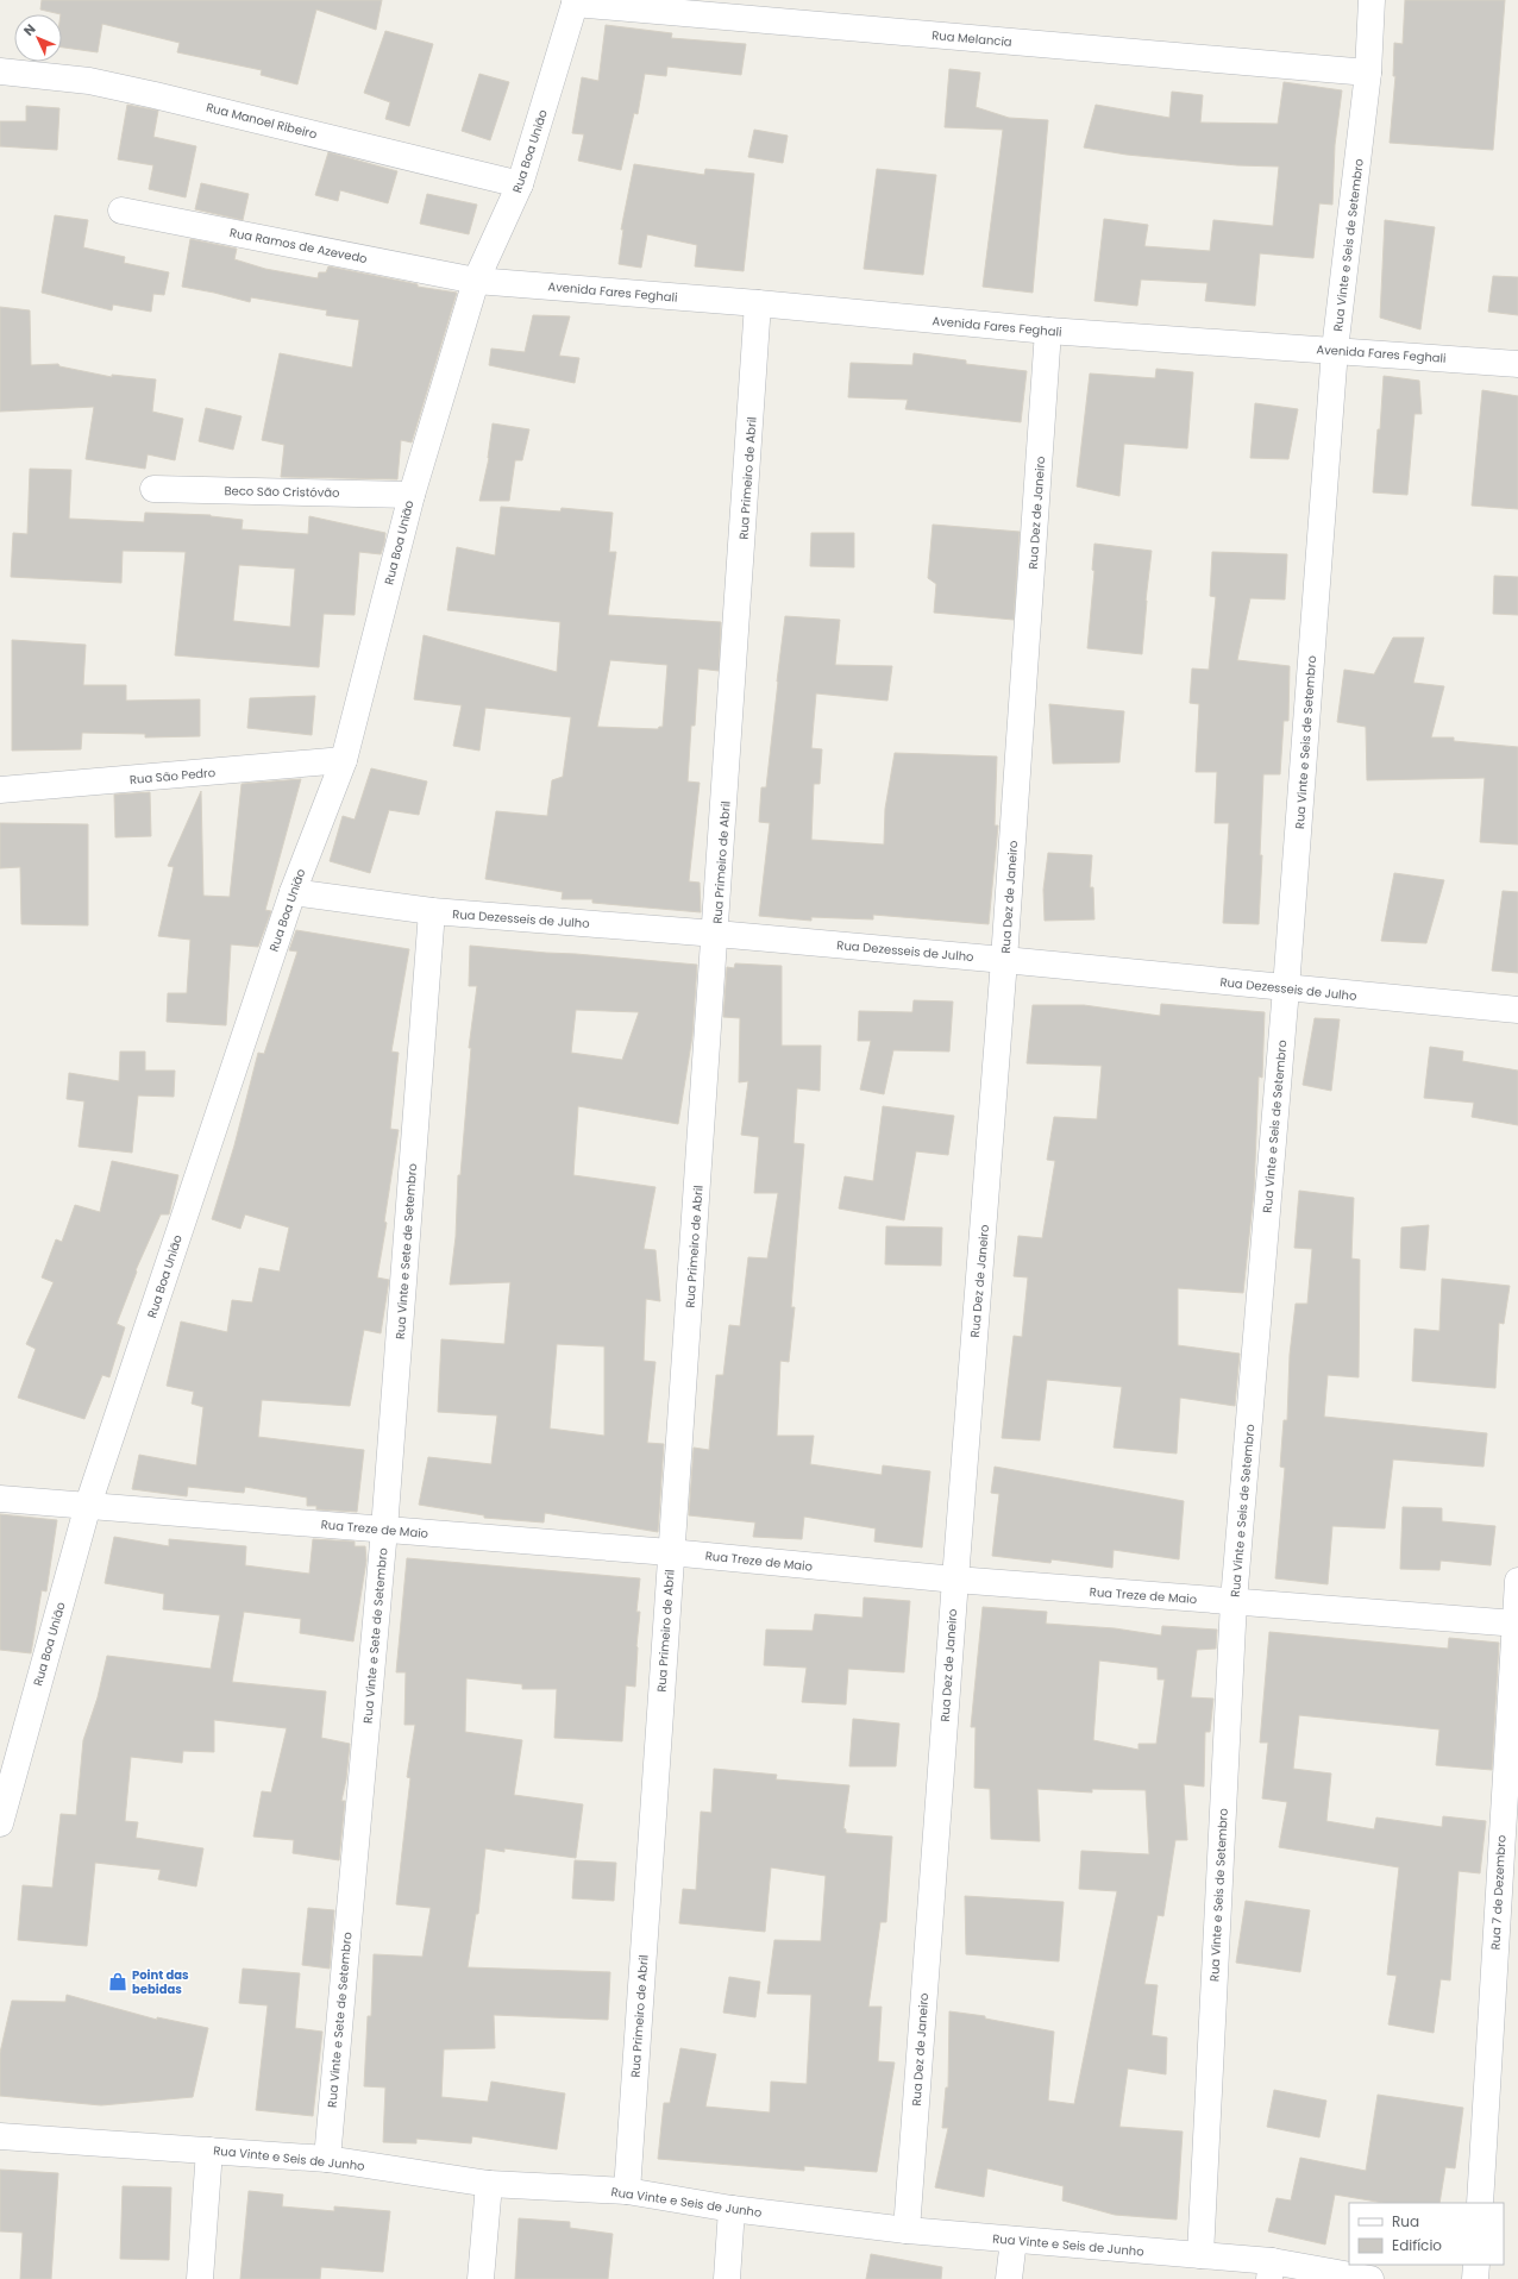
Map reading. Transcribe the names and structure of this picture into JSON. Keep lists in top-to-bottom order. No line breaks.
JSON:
{"streets":{"street":["Rua Melancia","Rua Manoel Ribeiro","Rua Boa União","Rua Ramos de Azevedo","Rua Vinte e Seis de Setembro","Avenida Fares Feghali","Rua Primeiro de Abril","Beco São Cristóvão","Rua Dez de Janeiro","Rua São Pedro","Rua Dezesseis de Julho","Rua Vinte e Sete de Setembro","Rua Treze de Maio","Rua 7 de Dezembro","Rua Vinte e Seis de Junho"]},"crossings":[["Rua Melancia","Rua Boa União"],["Rua Melancia","Rua Vinte e Seis de Setembro"],["Rua Manoel Ribeiro","Rua Boa União"],["Rua Boa União","Rua Ramos de Azevedo"],["Rua Boa União","Avenida Fares Feghali"],["Rua Boa União","Beco São Cristóvão"],["Rua Boa União","Rua São Pedro"],["Rua Boa União","Rua Dezesseis de Julho"],["Rua Boa União","Rua Treze de Maio"],["Rua Ramos de Azevedo","Avenida Fares Feghali"],["Rua Vinte e Seis de Setembro","Avenida Fares Feghali"],["Rua Vinte e Seis de Setembro","Rua Dezesseis de Julho"],["Rua Vinte e Seis de Setembro","Rua Treze de Maio"],["Rua Vinte e Seis de Setembro","Rua Vinte e Seis de Junho"],["Avenida Fares Feghali","Rua Primeiro de Abril"],["Avenida Fares Feghali","Rua Dez de Janeiro"],["Rua Primeiro de Abril","Rua Dezesseis de Julho"],["Rua Primeiro de Abril","Rua Treze de Maio"],["Rua Primeiro de Abril","Rua Vinte e Seis de Junho"],["Rua Dez de Janeiro","Rua Dezesseis de Julho"],["Rua Dez de Janeiro","Rua Treze de Maio"],["Rua Dez de Janeiro","Rua Vinte e Seis de Junho"],["Rua Dezesseis de Julho","Rua Vinte e Sete de Setembro"],["Rua Vinte e Sete de Setembro","Rua Treze de Maio"],["Rua Vinte e Sete de Setembro","Rua Vinte e Seis de Junho"],["Rua Treze de Maio","Rua 7 de Dezembro"]],"places":{"shop":["Point das bebidas"]},"legend":["Rua","Edifício"],"north":"top left"}
